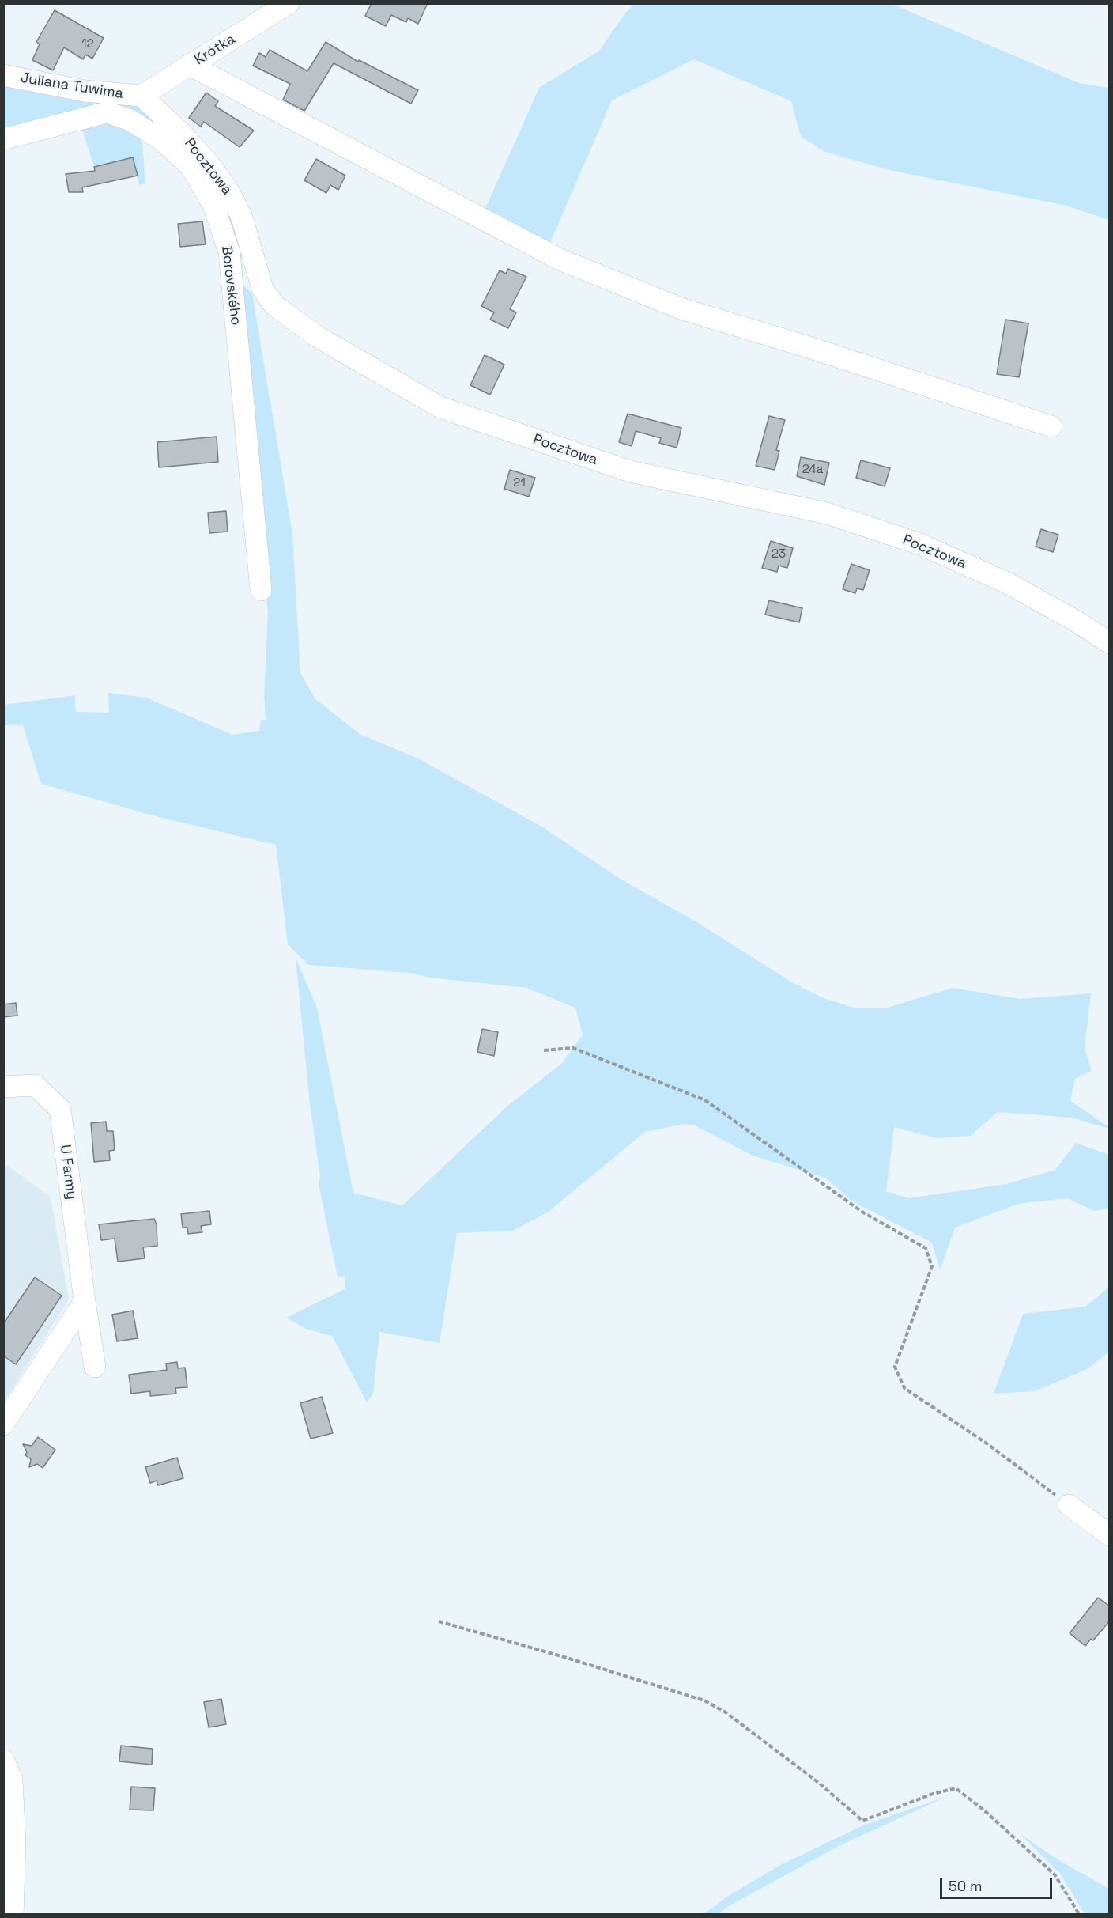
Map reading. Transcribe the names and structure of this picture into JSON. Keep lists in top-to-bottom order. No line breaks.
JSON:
{"streets":{"street":["Krótka","Juliana Tuwima","Pocztowa","Borovského","U Farmy"]},"crossings":[["Krótka","Juliana Tuwima"],["Krótka","Pocztowa"],["Juliana Tuwima","Pocztowa"]],"house_numbers":["12","24a","21","23"],"scale_bar":"50 m"}
